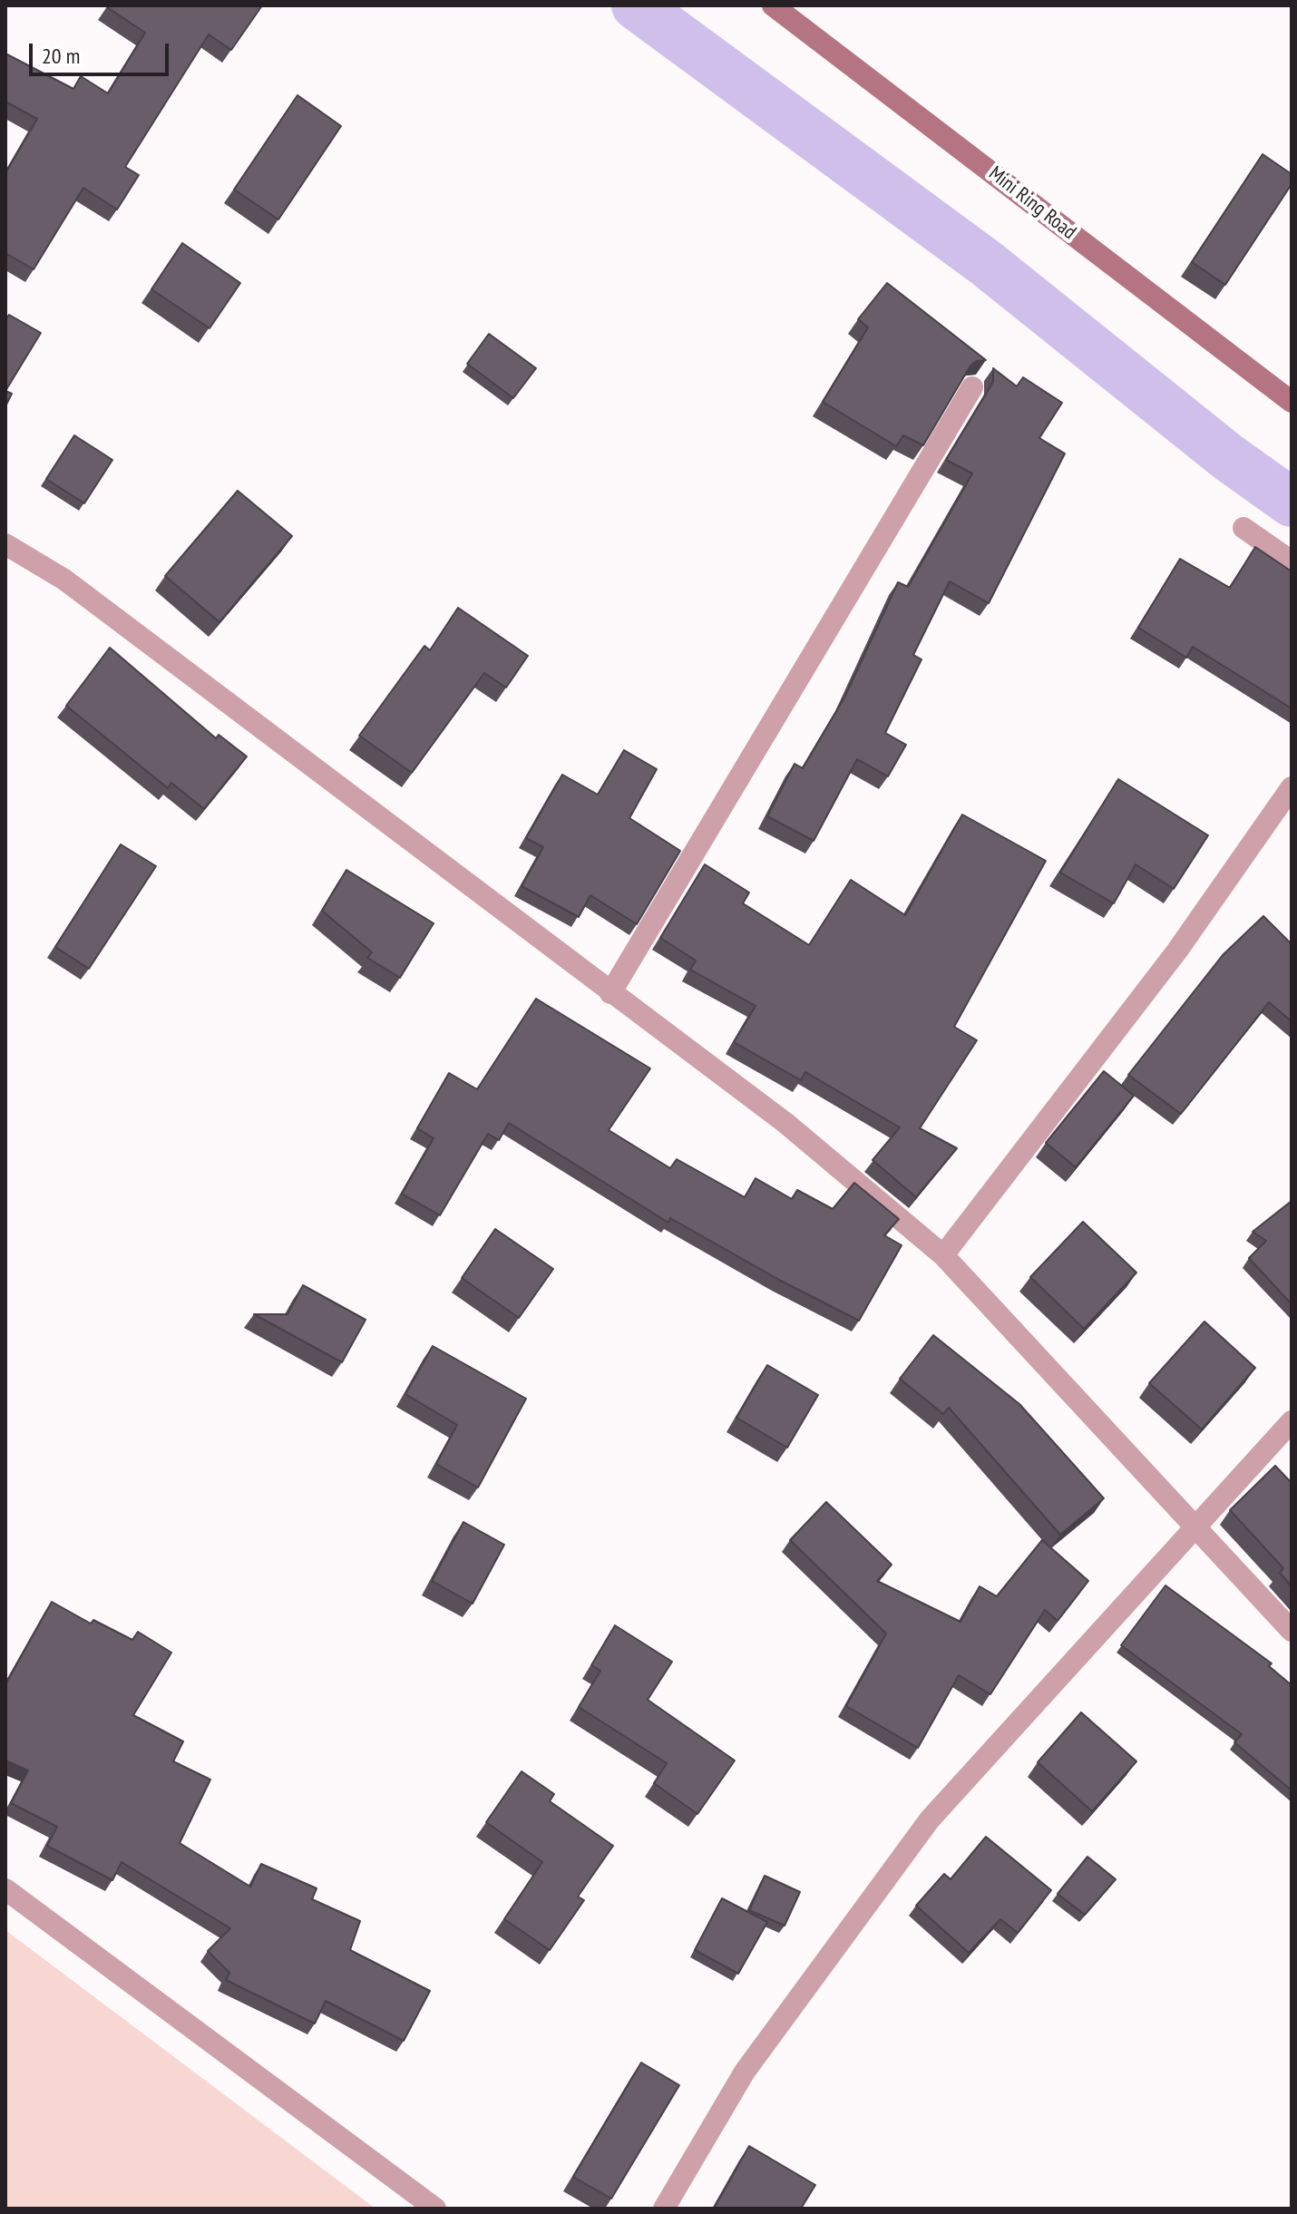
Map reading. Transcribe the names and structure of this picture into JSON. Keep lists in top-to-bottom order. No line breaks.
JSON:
{"streets":{"main road":["Mini Ring Road"]},"scale_bar":"20 m"}
